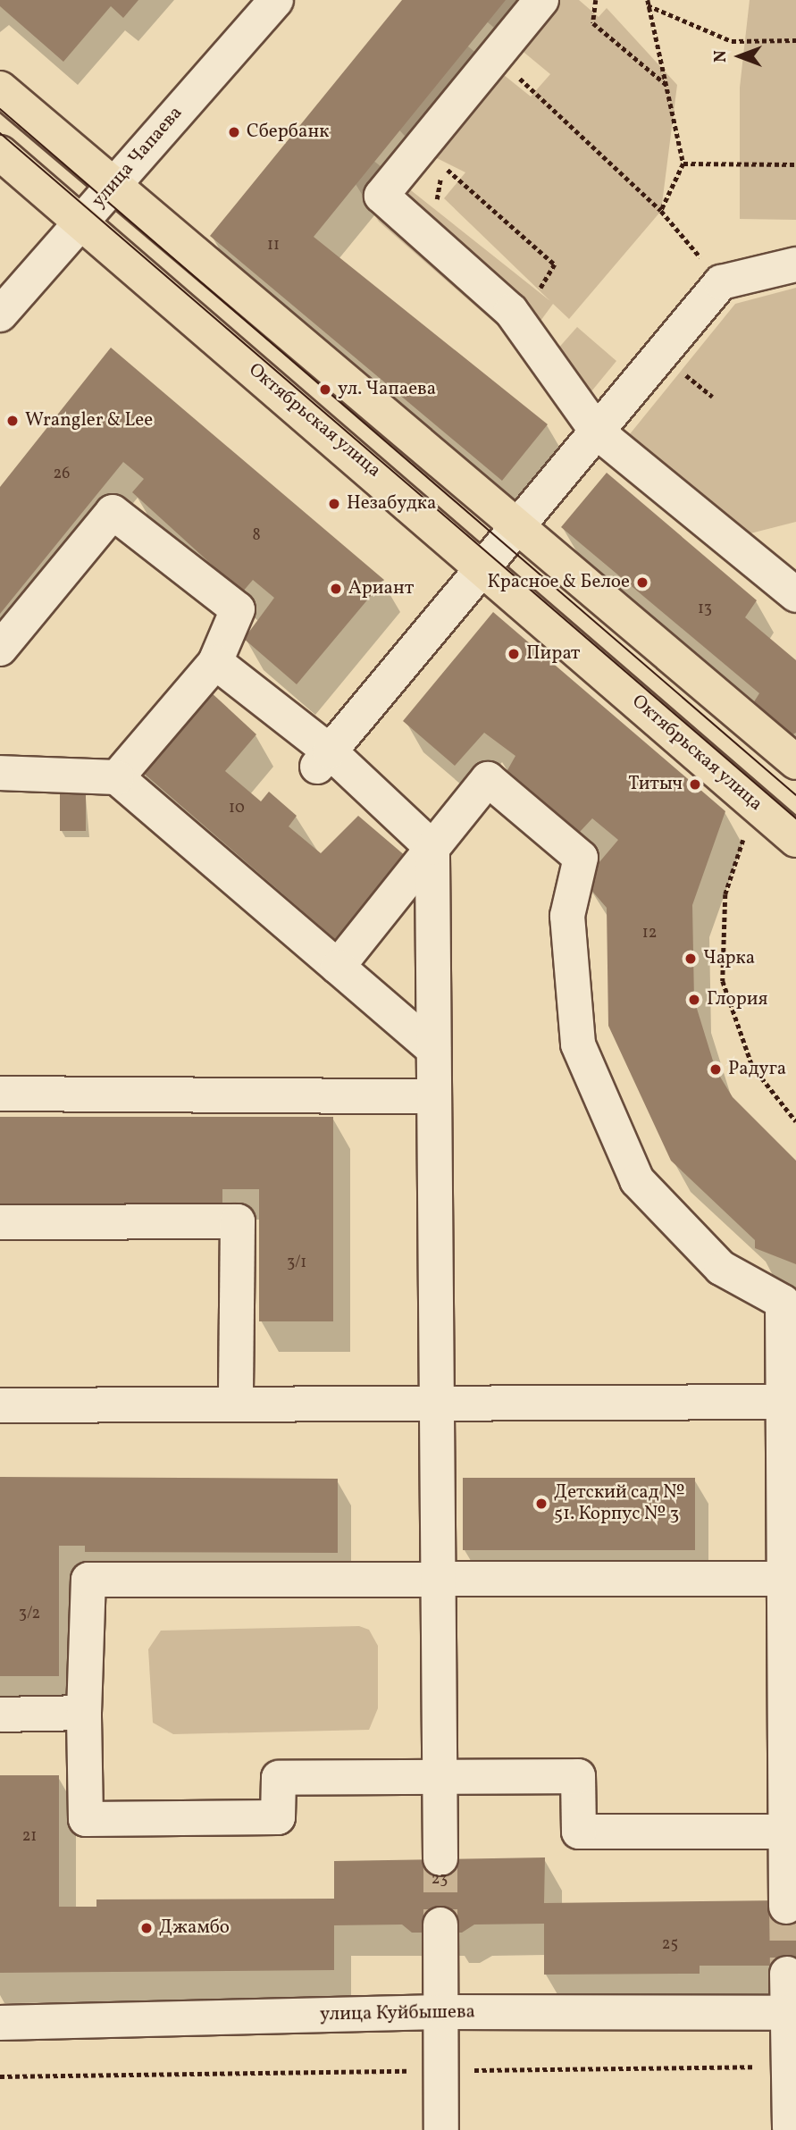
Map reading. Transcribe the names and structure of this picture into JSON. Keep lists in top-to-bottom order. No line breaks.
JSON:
{"streets":{"main road":["Октябрьская улица"],"street":["улица Чапаева","улица Куйбышева"]},"crossings":[["улица Чапаева","Октябрьская улица"]],"places":["Сбербанк","ул. Чапаева","Wrangler & Lee","Незабудка","Красное & Белое","Ариант","Пират","Титыч","Чарка","Глория","Радуга","Детский сад № 51. Корпус № 3","Джамбо"],"house_numbers":["11","26","8","13","10","12","3/1","3/2","21","23","25"],"north":"left"}
